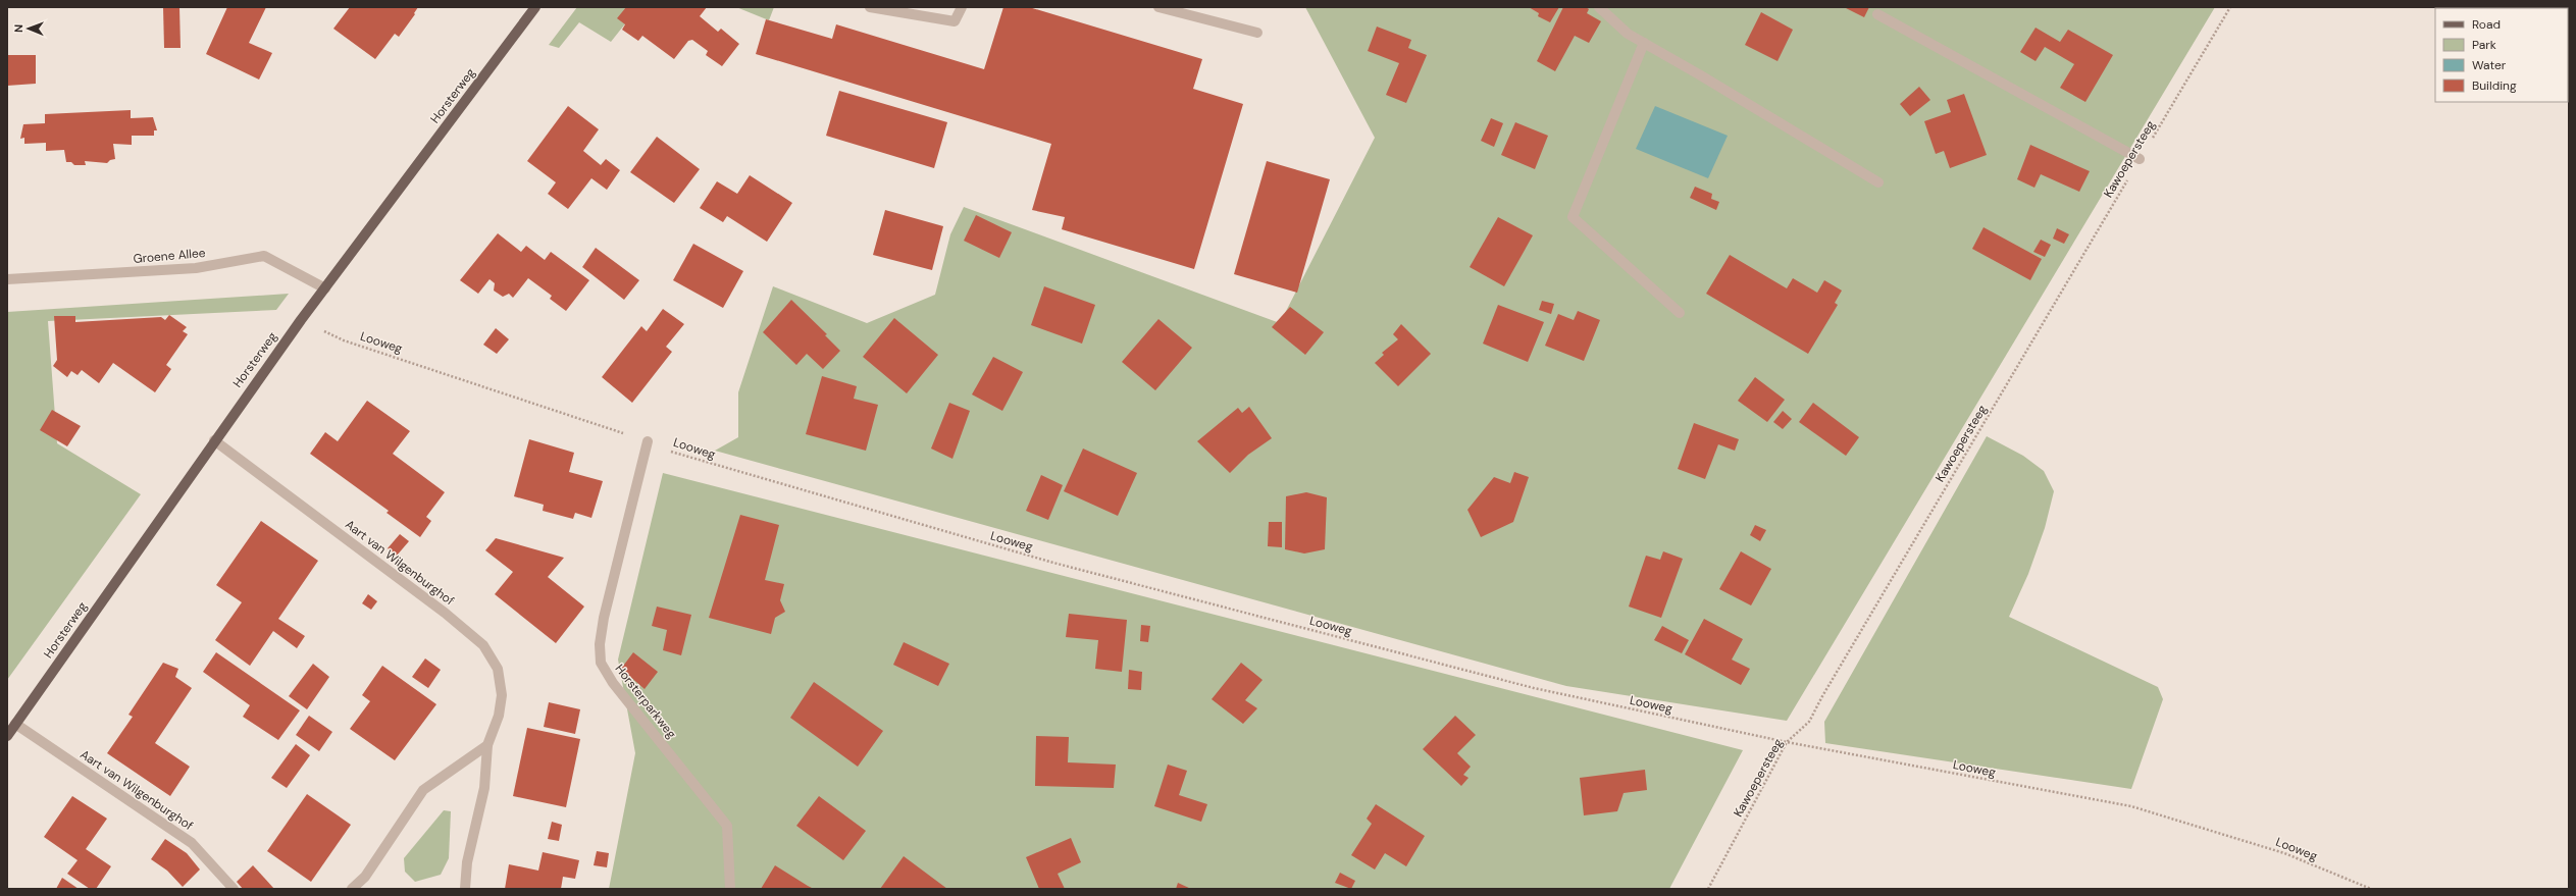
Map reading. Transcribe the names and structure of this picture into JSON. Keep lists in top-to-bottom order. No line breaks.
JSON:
{"streets":{"main road":["Horsterweg"],"street":["Groene Allee","Aart van Wilgenburghof","Horsterparkweg"],"path":["Kawoepersteeg","Looweg"]},"crossings":[["Horsterweg","Groene Allee"],["Horsterweg","Looweg"],["Horsterweg","Aart van Wilgenburghof"],["Kawoepersteeg","Looweg"],["Looweg","Horsterparkweg"]],"legend":["Road","Park","Water","Building"],"north":"left"}
